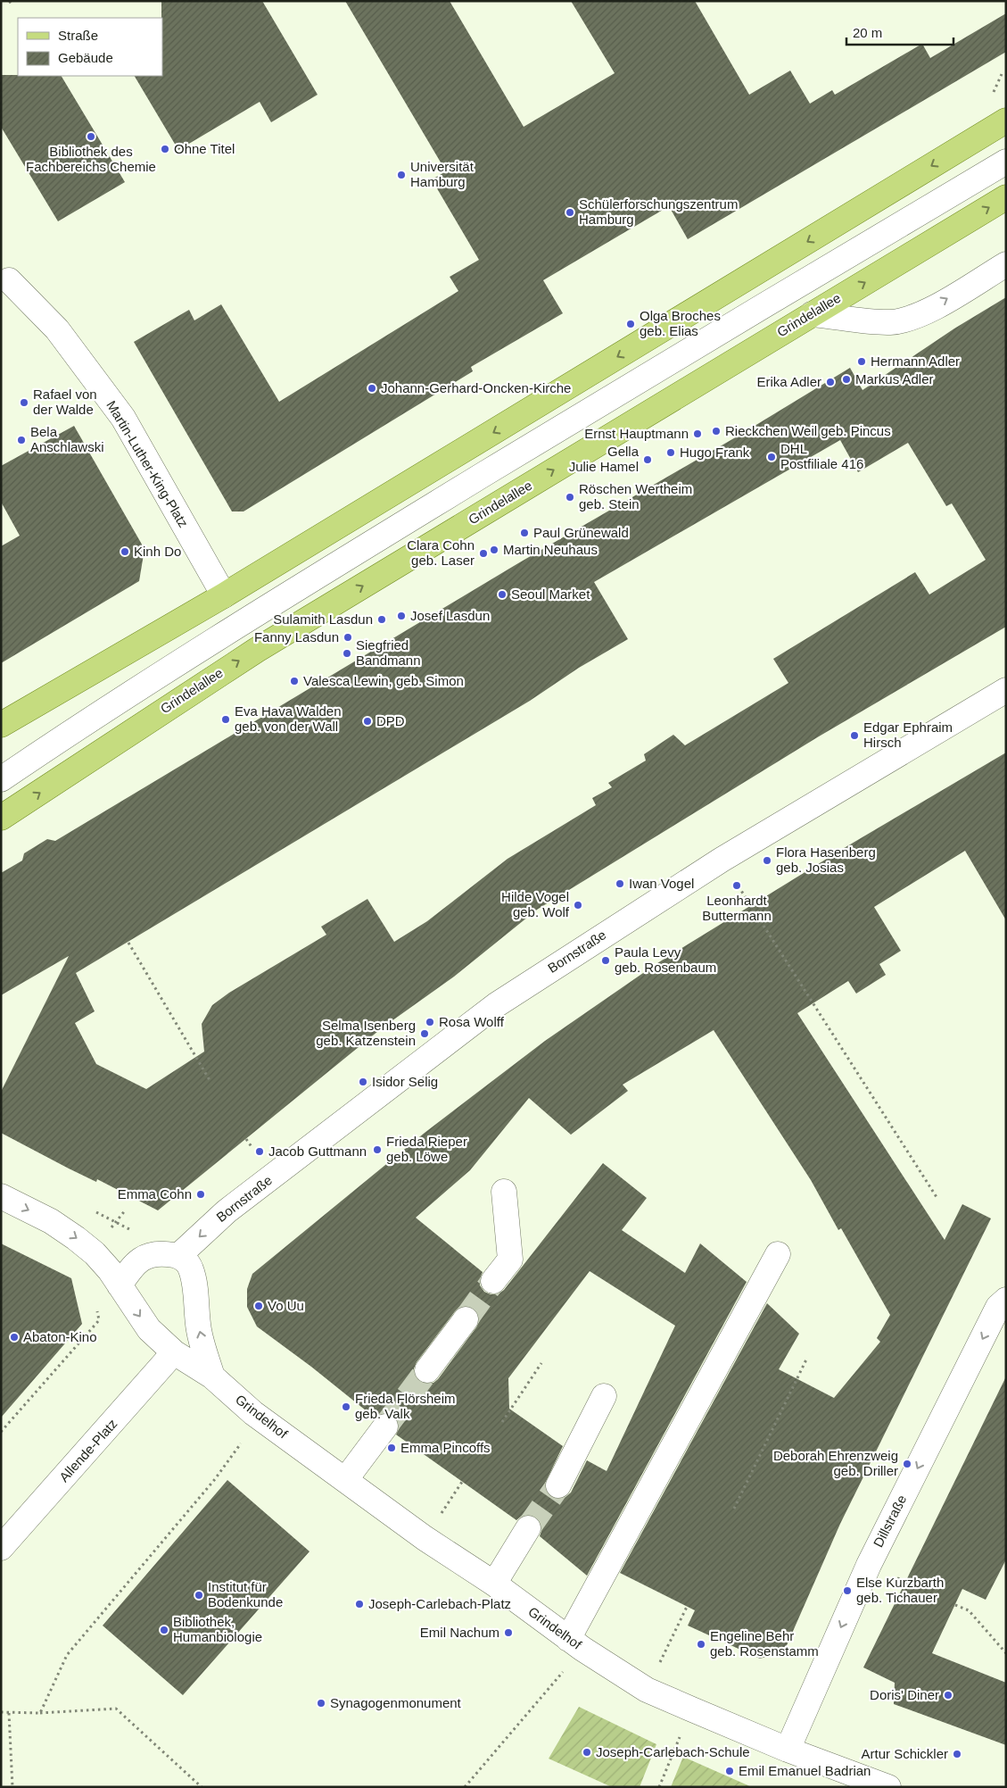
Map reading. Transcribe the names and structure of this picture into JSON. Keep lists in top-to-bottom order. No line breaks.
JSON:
{"streets":{"main road":["Grindelallee"],"street":["Martin-Luther-King-Platz","Bornstraße","Grindelhof","Allende-Platz","Dillstraße"]},"crossings":[["Grindelhof","Allende-Platz"],["Grindelhof","Dillstraße"]],"one_way":["Bornstraße","Dillstraße"],"places":["Bibliothek des Fachbereichs Chemie","Ohne Titel","Universität Hamburg","Schülerforschungszentrum Hamburg","Olga Broches geb. Elias","Hermann Adler","Markus Adler","Erika Adler","Johann-Gerhard-Oncken-Kirche","Rafael von der Walde","Rieckchen Weil geb. Pincus","Ernst Hauptmann","Bela Anschlawski","Hugo Frank","DHL Postfiliale 416","Gella Julie Hamel","Röschen Wertheim geb. Stein","Paul Grünewald","Martin Neuhaus","Kinh Do","Clara Cohn geb. Laser","Seoul Market","Josef Lasdun","Sulamith Lasdun","Fanny Lasdun","Siegfried Bandmann","Valesca Lewin, geb. Simon","Eva Hava Walden geb. von der Wall","DPD","Edgar Ephraim Hirsch","Flora Hasenberg geb. Josias","Iwan Vogel","Leonhardt Buttermann","Hilde Vogel geb. Wolf","Paula Levy geb. Rosenbaum","Rosa Wolff","Selma Isenberg geb. Katzenstein","Isidor Selig","Frieda Rieper geb. Löwe","Jacob Guttmann","Emma Cohn","Vo Uu","Abaton-Kino","Frieda Flörsheim geb. Valk","Emma Pincoffs","Deborah Ehrenzweig geb. Driller","Else Kurzbarth geb. Tichauer","Institut für Bodenkunde","Joseph-Carlebach-Platz","Bibliothek, Humanbiologie","Emil Nachum","Engeline Behr geb. Rosenstamm","Doris' Diner","Synagogenmonument","Joseph-Carlebach-Schule","Artur Schickler","Emil Emanuel Badrian"],"legend":["Straße","Gebäude"],"scale_bar":"20 m"}
